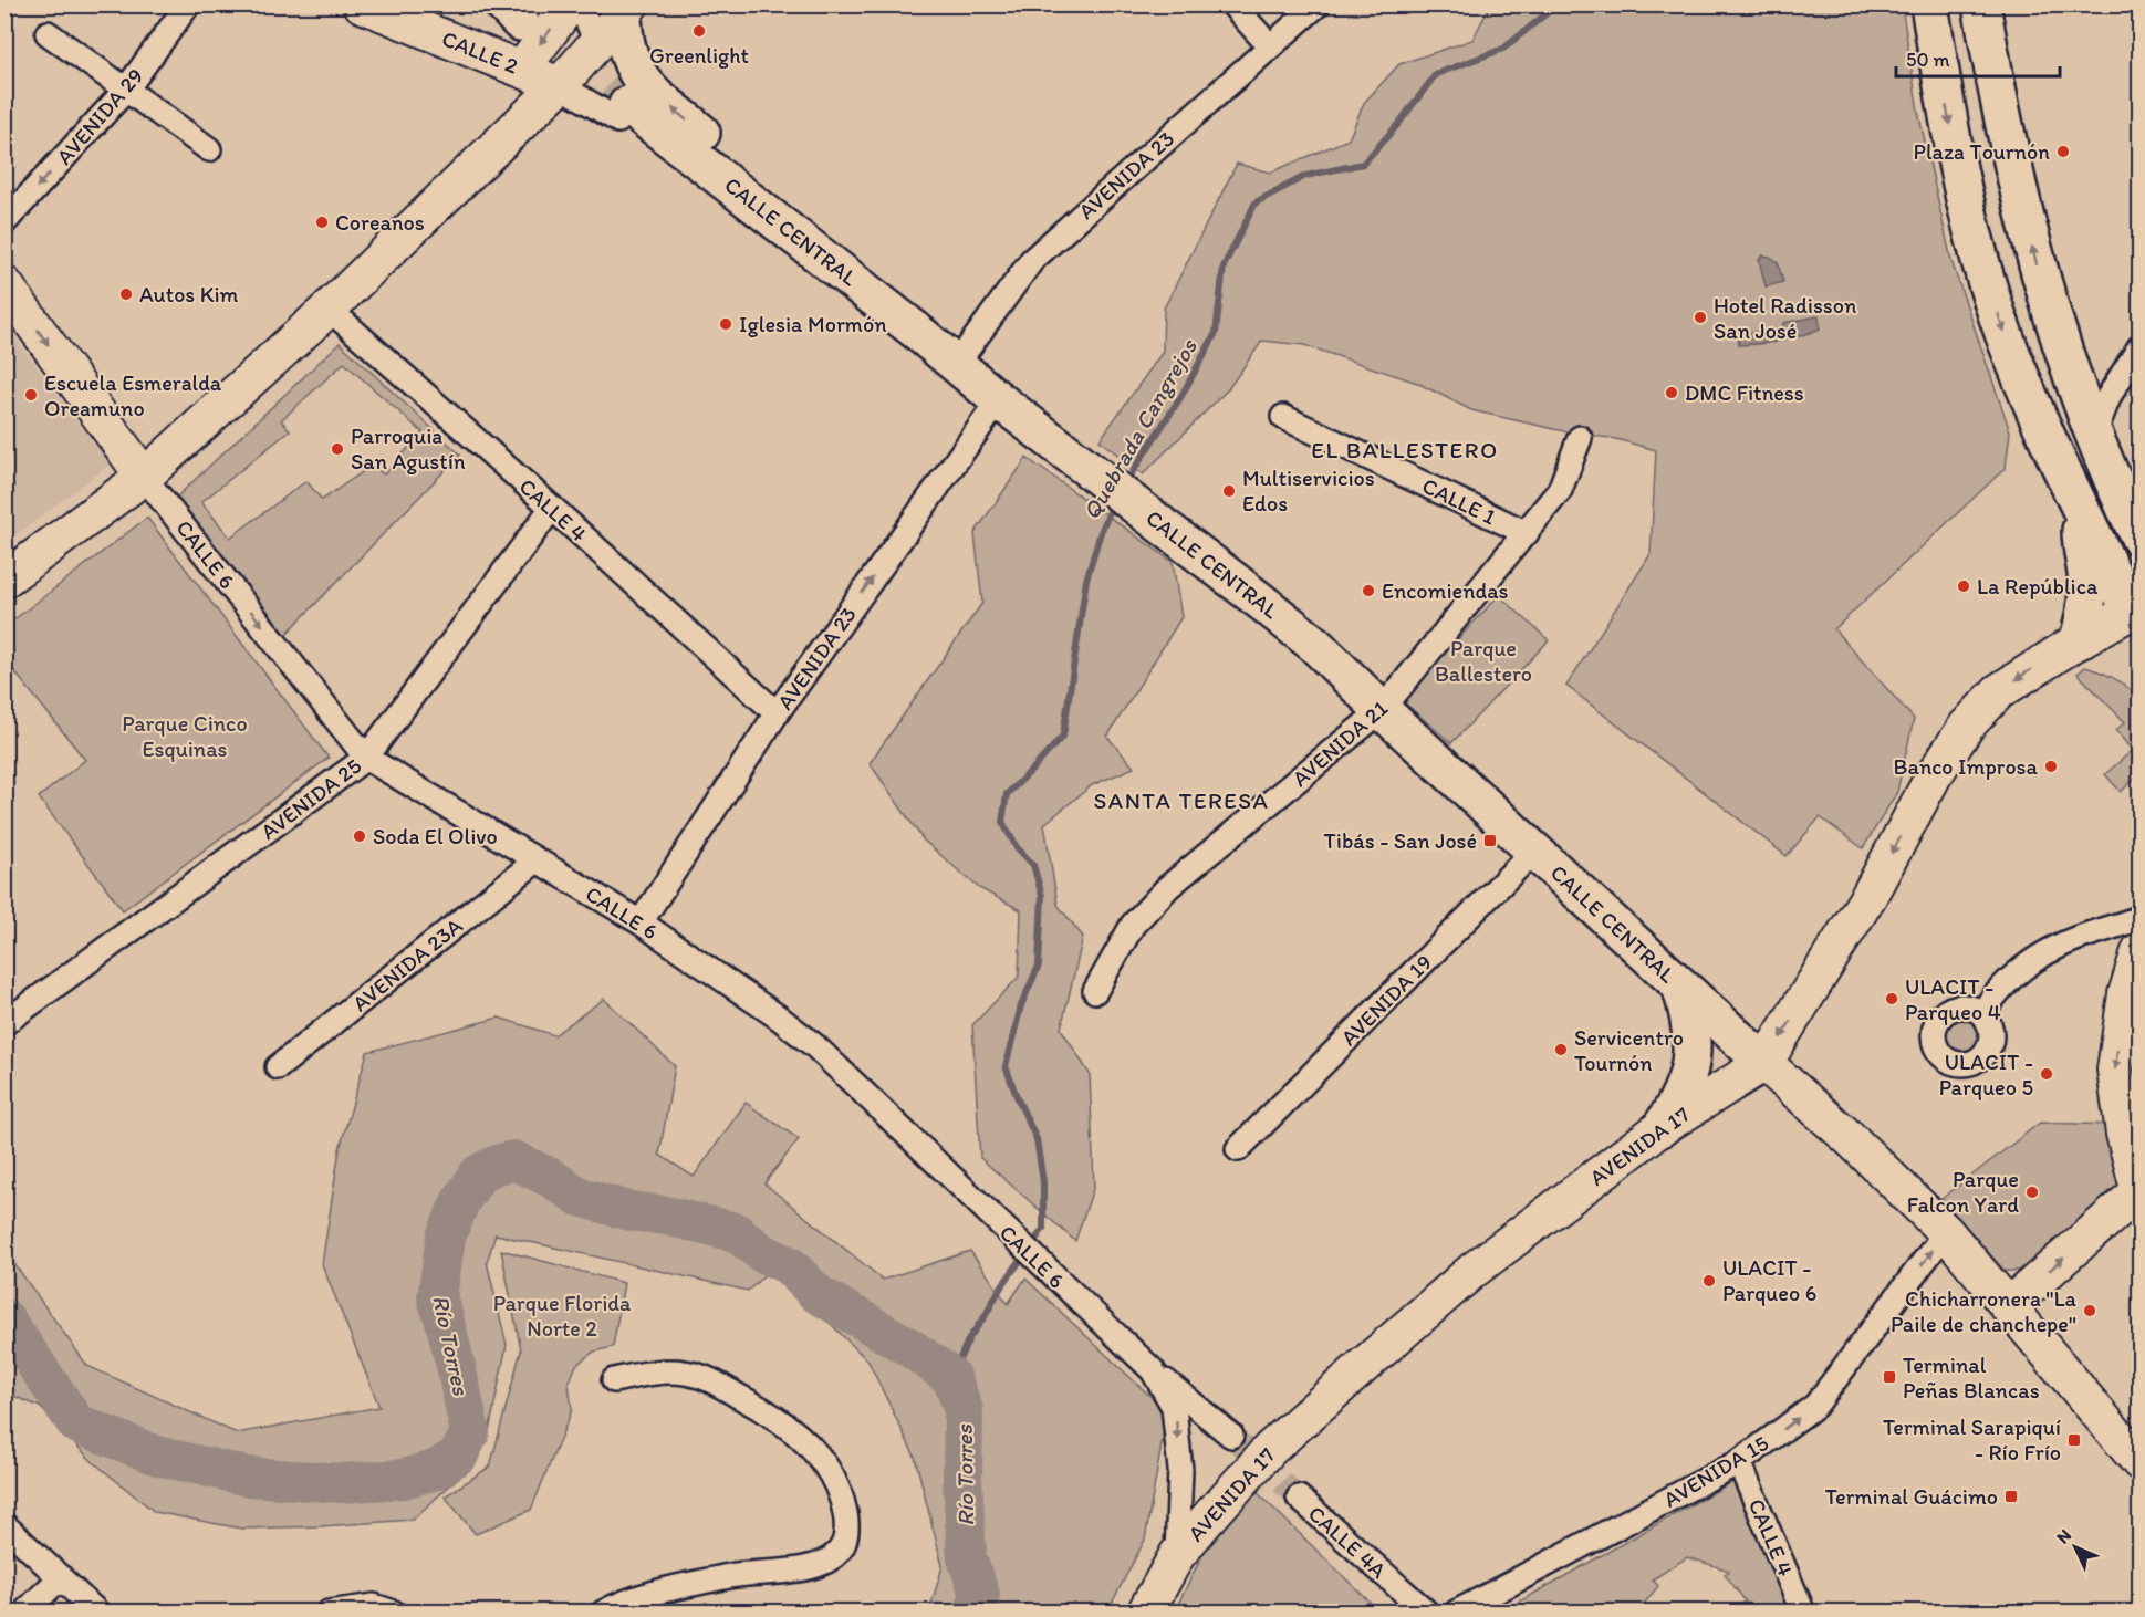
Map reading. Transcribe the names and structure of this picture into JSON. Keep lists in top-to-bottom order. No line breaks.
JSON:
{"streets":{"main road":["CALLE 2","CALLE CENTRAL","CALLE 6","AVENIDA 17"],"street":["AVENIDA 29","AVENIDA 23","CALLE 1","CALLE 4","AVENIDA 21","AVENIDA 25","AVENIDA 23A","AVENIDA 19","AVENIDA 15","CALLE 4A"]},"crossings":[["AVENIDA 23","CALLE CENTRAL"],["AVENIDA 23","CALLE 4"],["AVENIDA 23","CALLE 6"],["CALLE CENTRAL","AVENIDA 21"],["CALLE CENTRAL","AVENIDA 19"],["CALLE CENTRAL","AVENIDA 17"],["CALLE 1","AVENIDA 21"],["CALLE 4","AVENIDA 25"],["CALLE 4","AVENIDA 15"],["CALLE 6","AVENIDA 25"],["CALLE 6","AVENIDA 23A"],["CALLE 6","AVENIDA 17"]],"one_way":["AVENIDA 29","CALLE 6","AVENIDA 17","AVENIDA 15"],"districts":["EL BALLESTERO","SANTA TERESA"],"water":["Quebrada Cangrejos","Río Torres"],"parks":["Parque Ballestero","Parque Cinco Esquinas","Parque Florida Norte 2"],"places":{"other":["Greenlight","Plaza Tournón","Coreanos","Autos Kim","Hotel Radisson San José","Iglesia Mormón","DMC Fitness","Escuela Esmeralda Oreamuno","Parroquia San Agustín","Multiservicios Edos","La República","Encomiendas","Banco Improsa","Soda El Olivo","ULACIT - Parqueo 4","Servicentro Tournón","ULACIT - Parqueo 5","Parque Falcon Yard","ULACIT - Parqueo 6","Chicharronera \"La Paile de chanchepe\""],"transit":["Tibás - San José","Terminal Peñas Blancas","Terminal Sarapiquí - Río Frío","Terminal Guácimo"]},"scale_bar":"50 m","north":"top left"}
